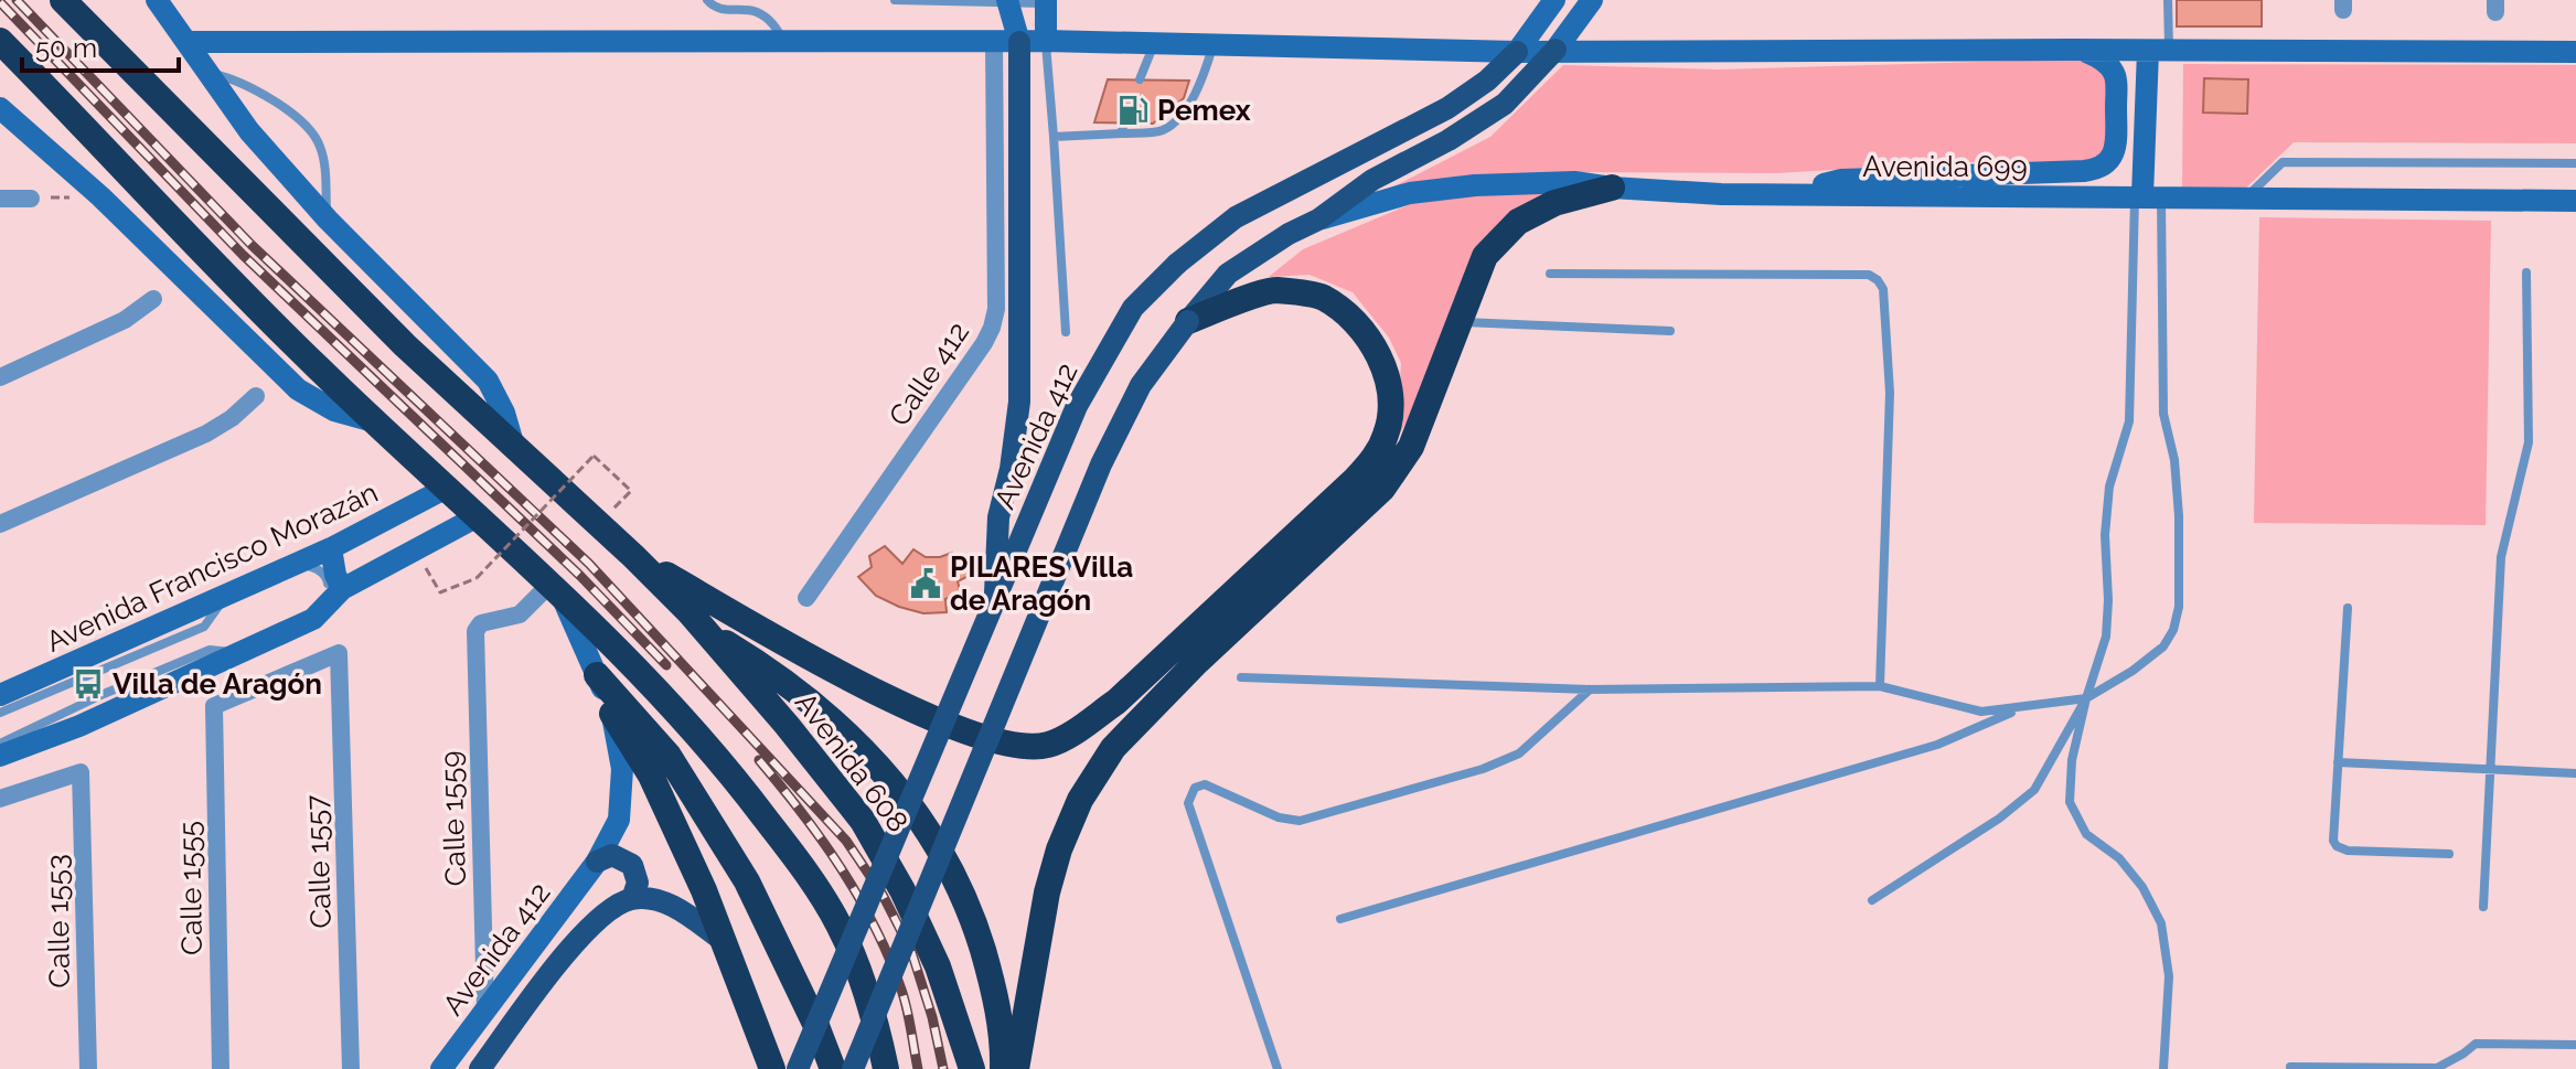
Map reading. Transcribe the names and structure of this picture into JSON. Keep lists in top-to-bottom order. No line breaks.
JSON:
{"streets":{"highway":["Avenida 608"],"main road":["Avenida 412"],"street":["Avenida 699","Calle 412","Avenida Francisco Morazán","Calle 1559","Calle 1557","Calle 1555","Calle 1553"]},"crossings":[["Avenida 412","Calle 1559"],["Calle 1557","Calle 1555"]],"places":{"fuel station":["Pemex"],"public building":["PILARES Villa de Aragón"],"bus stop":["Villa de Aragón"]},"scale_bar":"50 m"}
